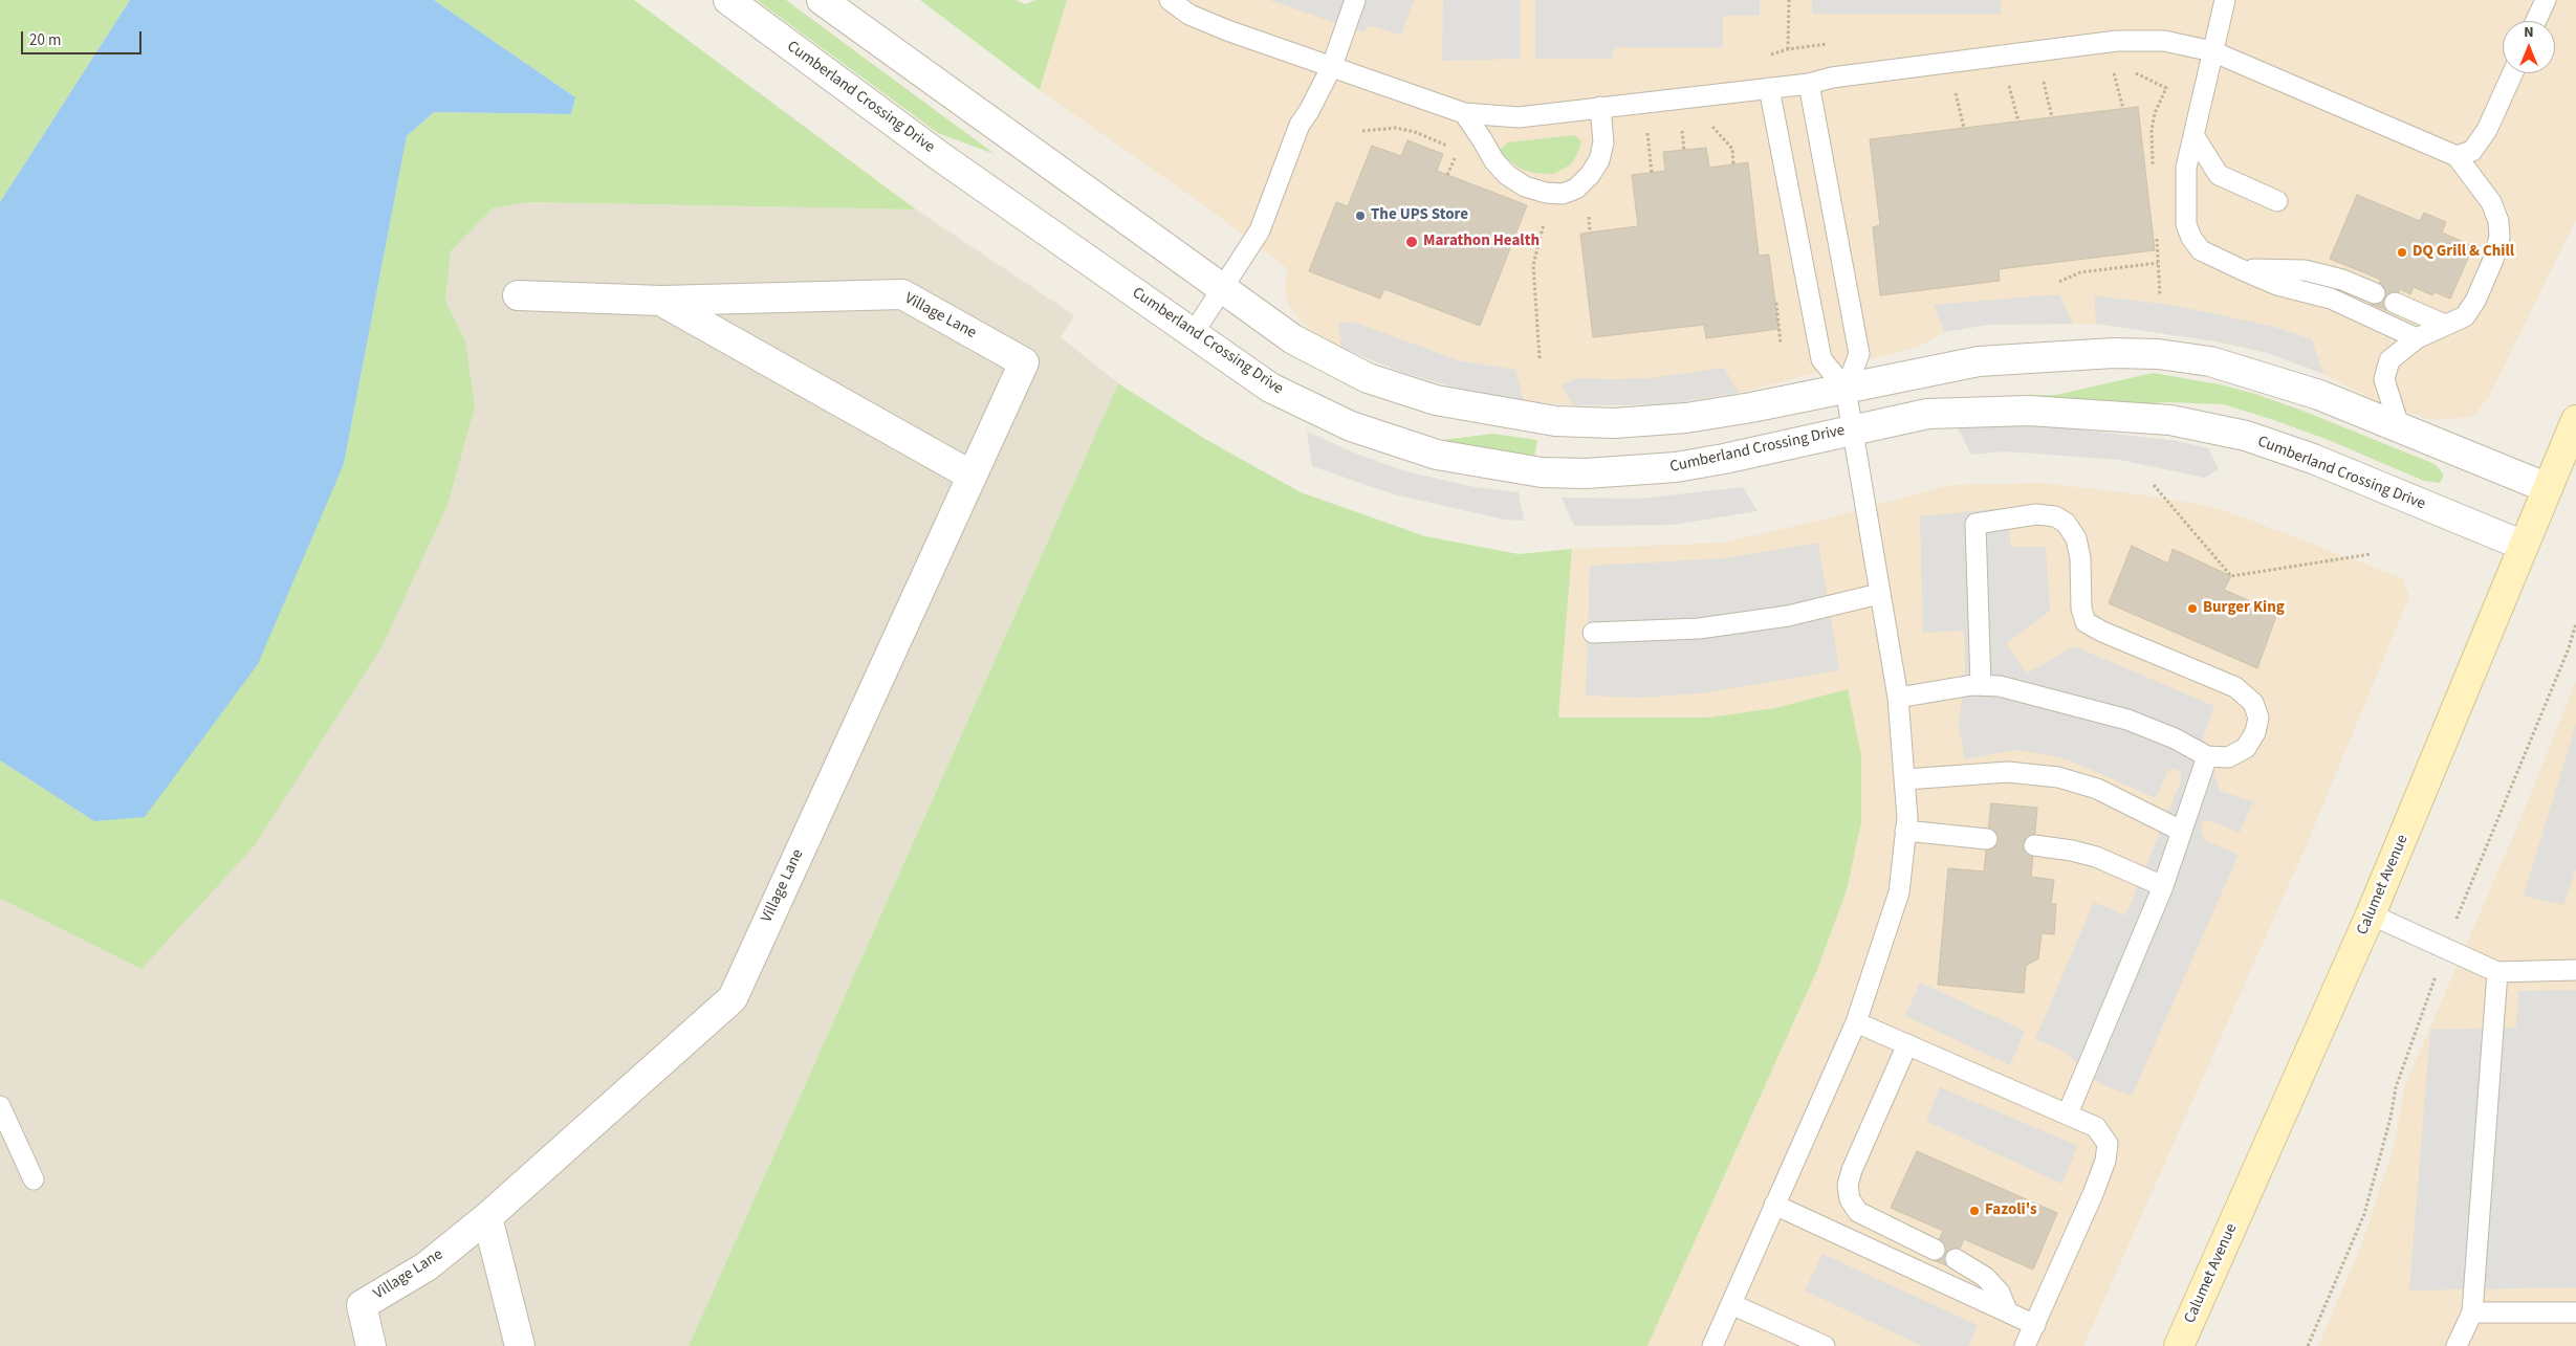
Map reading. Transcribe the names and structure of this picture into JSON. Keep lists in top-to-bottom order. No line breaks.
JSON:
{"streets":{"main road":["Calumet Avenue"],"street":["Cumberland Crossing Drive","Village Lane"]},"crossings":[["Cumberland Crossing Drive","Calumet Avenue"]],"places":["The UPS Store","Marathon Health","DQ Grill & Chill","Burger King","Fazoli's"],"scale_bar":"20 m","north":"top"}
